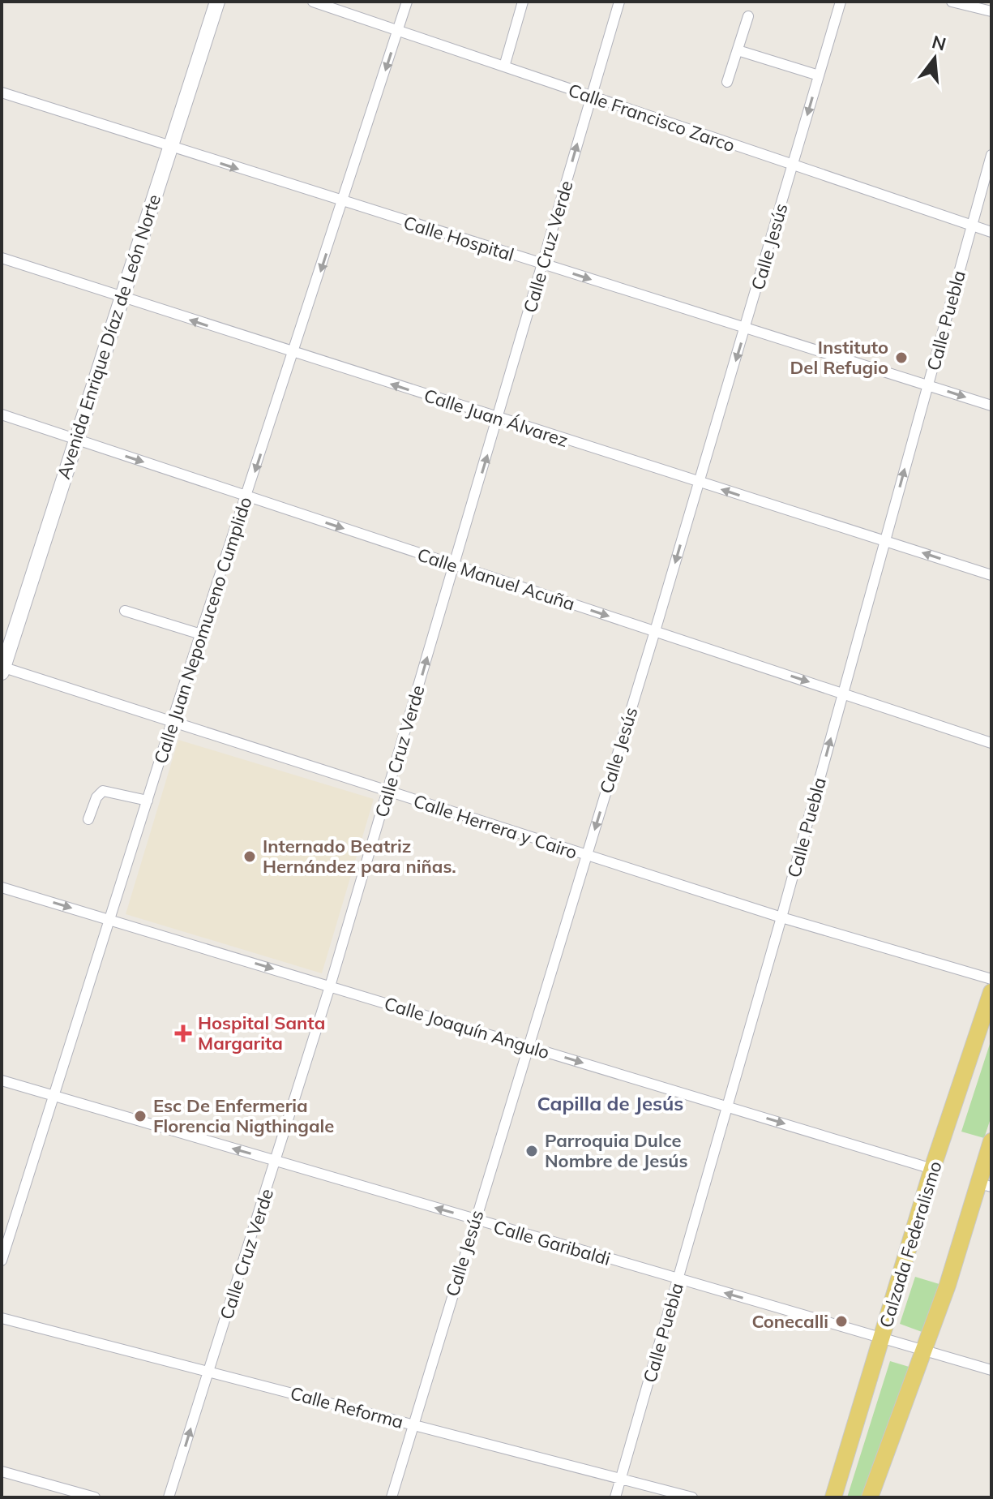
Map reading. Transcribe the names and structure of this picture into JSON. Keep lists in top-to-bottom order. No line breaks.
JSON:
{"streets":{"main road":["Avenida Enrique Díaz de León Norte","Calzada Federalismo"],"street":["Calle Francisco Zarco","Calle Hospital","Calle Cruz Verde","Calle Jesús","Calle Puebla","Calle Juan Álvarez","Calle Manuel Acuña","Calle Juan Nepomuceno Cumplido","Calle Herrera y Cairo","Calle Joaquín Angulo","Calle Garibaldi","Calle Reforma"]},"crossings":[["Calle Francisco Zarco","Calle Cruz Verde"],["Calle Francisco Zarco","Calle Jesús"],["Calle Francisco Zarco","Calle Puebla"],["Calle Francisco Zarco","Calle Juan Nepomuceno Cumplido"],["Calle Hospital","Calle Cruz Verde"],["Calle Hospital","Calle Jesús"],["Calle Hospital","Calle Puebla"],["Calle Hospital","Avenida Enrique Díaz de León Norte"],["Calle Hospital","Calle Juan Nepomuceno Cumplido"],["Calle Cruz Verde","Calle Juan Álvarez"],["Calle Cruz Verde","Calle Manuel Acuña"],["Calle Cruz Verde","Calle Herrera y Cairo"],["Calle Cruz Verde","Calle Joaquín Angulo"],["Calle Cruz Verde","Calle Garibaldi"],["Calle Cruz Verde","Calle Reforma"],["Calle Jesús","Calle Juan Álvarez"],["Calle Jesús","Calle Manuel Acuña"],["Calle Jesús","Calle Herrera y Cairo"],["Calle Jesús","Calle Joaquín Angulo"],["Calle Jesús","Calle Garibaldi"],["Calle Jesús","Calle Reforma"],["Calle Puebla","Calle Juan Álvarez"],["Calle Puebla","Calle Manuel Acuña"],["Calle Puebla","Calle Herrera y Cairo"],["Calle Puebla","Calle Joaquín Angulo"],["Calle Puebla","Calle Garibaldi"],["Calle Puebla","Calle Reforma"],["Avenida Enrique Díaz de León Norte","Calle Juan Álvarez"],["Avenida Enrique Díaz de León Norte","Calle Manuel Acuña"],["Avenida Enrique Díaz de León Norte","Calle Herrera y Cairo"],["Calle Juan Álvarez","Calle Juan Nepomuceno Cumplido"],["Calle Manuel Acuña","Calle Juan Nepomuceno Cumplido"],["Calle Juan Nepomuceno Cumplido","Calle Herrera y Cairo"],["Calle Juan Nepomuceno Cumplido","Calle Joaquín Angulo"],["Calle Juan Nepomuceno Cumplido","Calle Garibaldi"],["Calle Joaquín Angulo","Calzada Federalismo"],["Calle Garibaldi","Calzada Federalismo"]],"one_way":["Calle Hospital","Calle Cruz Verde","Calle Jesús","Calle Juan Álvarez","Calle Manuel Acuña","Calle Juan Nepomuceno Cumplido","Calle Joaquín Angulo","Calle Garibaldi"],"districts":["Capilla de Jesús"],"places":{"other":["Instituto Del Refugio","Internado Beatriz Hernández para niñas.","Esc De Enfermeria Florencia Nigthingale","Parroquia Dulce Nombre de Jesús","Conecalli"],"health":["Hospital Santa Margarita"]},"north":"top"}
